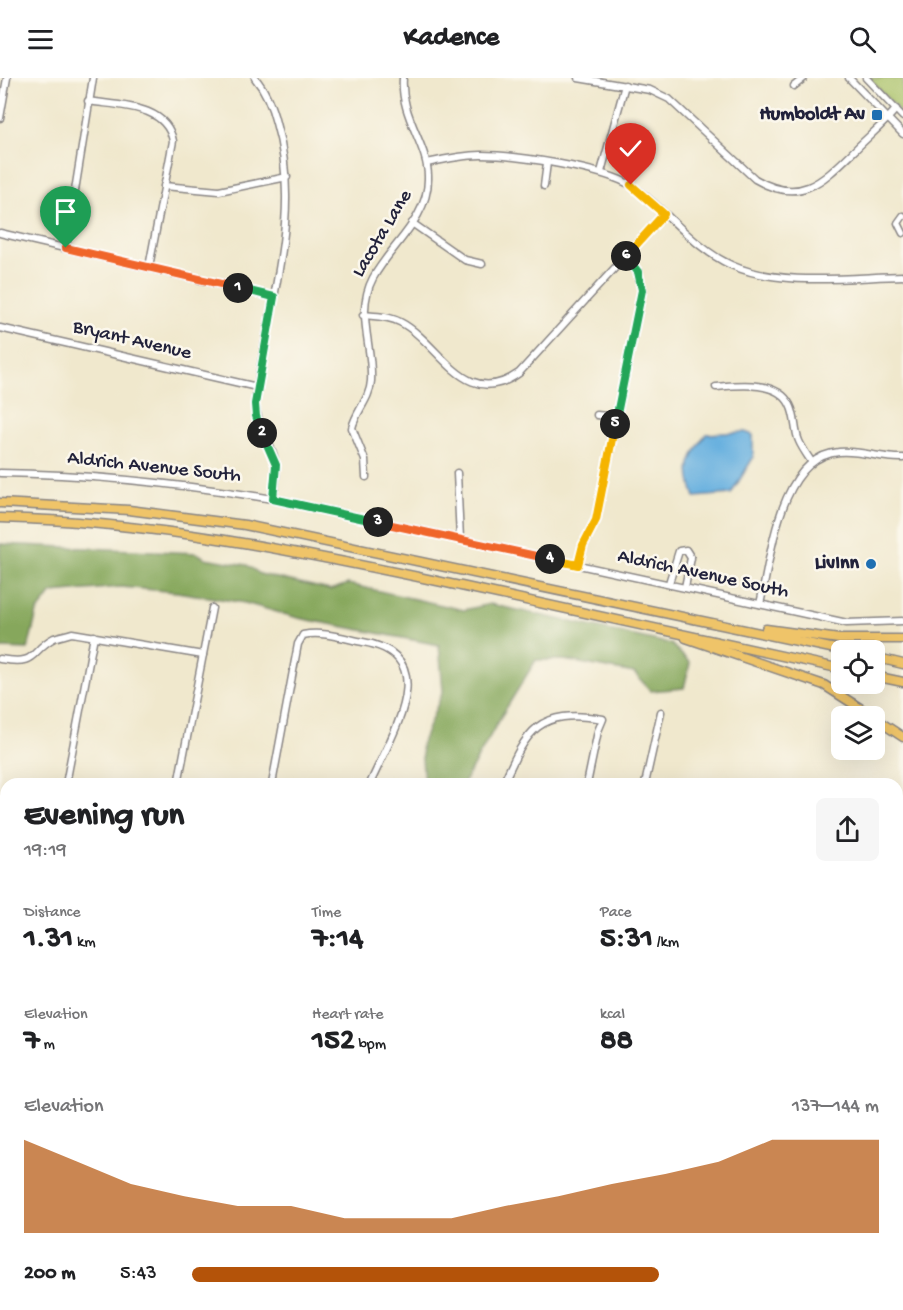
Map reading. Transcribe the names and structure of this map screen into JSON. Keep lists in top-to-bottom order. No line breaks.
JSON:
{"streets":{"street":["Lacota Lane","Bryant Avenue","Aldrich Avenue South"]},"places":{"transit":["Humboldt Av"],"other":["LivInn"]},"page":{"header":"Kadence","pins":["6","1","5","2","3","4"],"heading":["Evening run","19:19"],"stats":[["Distance","1.31 km"],["Time","7:14"],["Pace","5:31 /km"],["Elevation","7 m"],["Heart rate","152 bpm"],["kcal","88"]],"chart":["Elevation","137–144 m"],"list":[{"name":"200 m","note":"5:43"}]}}
